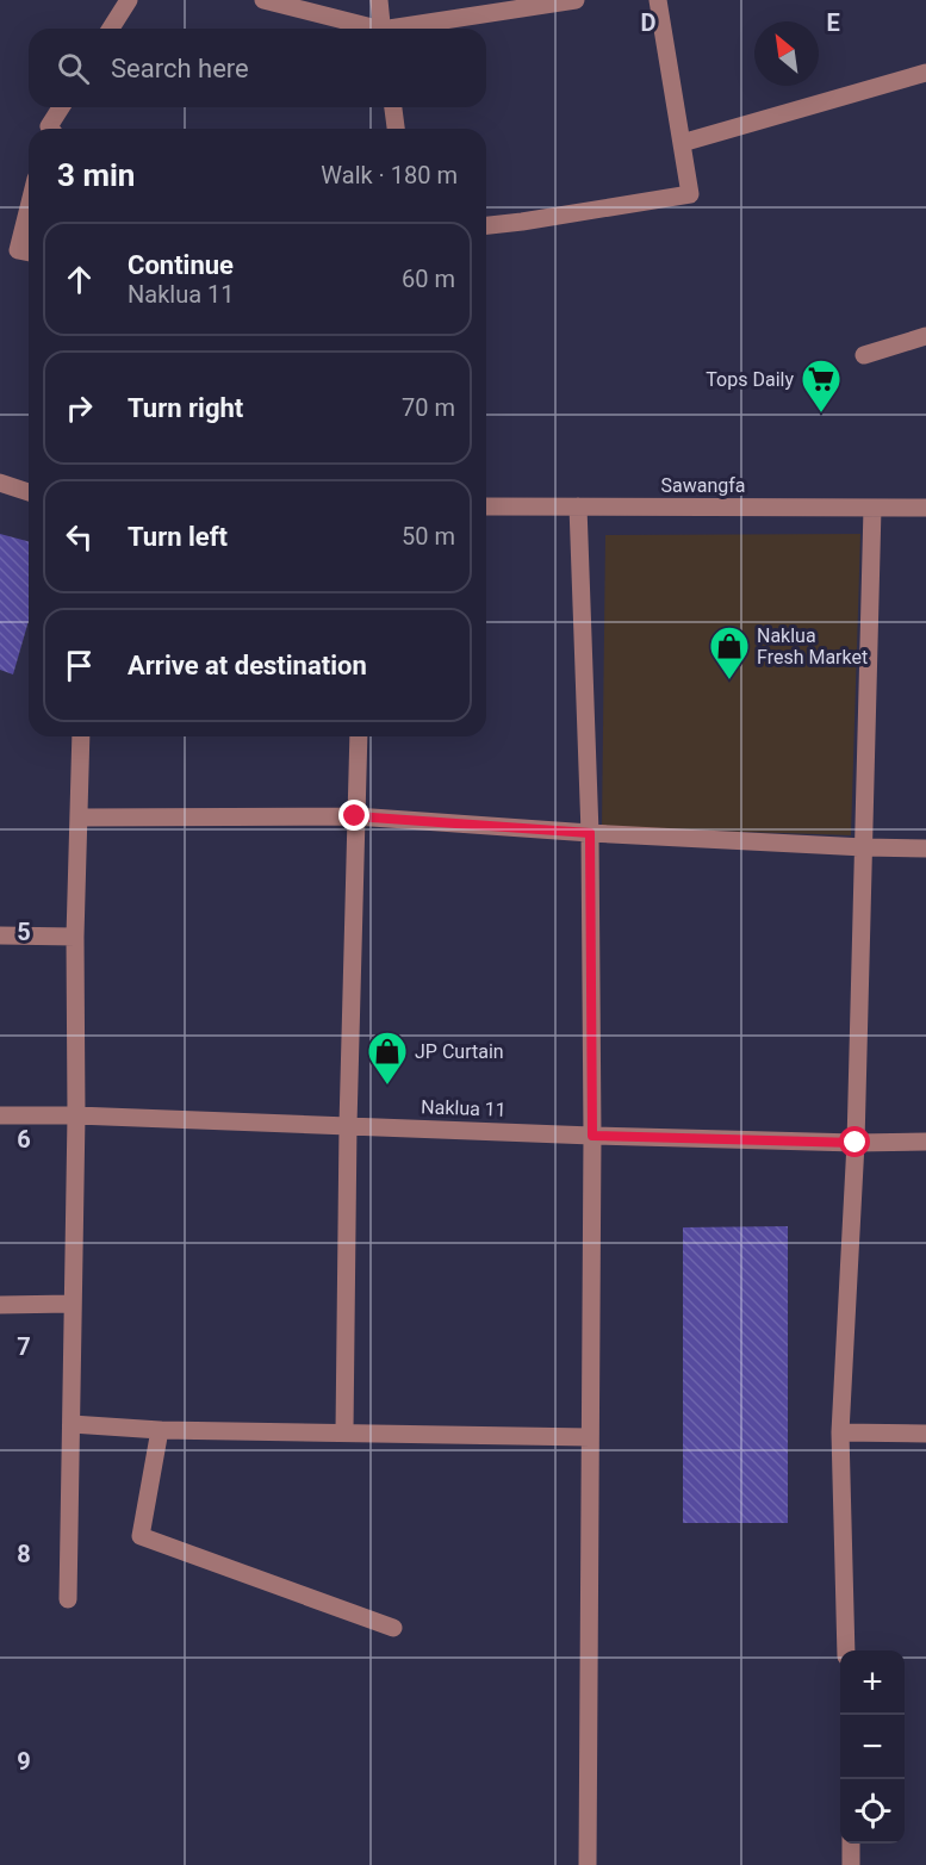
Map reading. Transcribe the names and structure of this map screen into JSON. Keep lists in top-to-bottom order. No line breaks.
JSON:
{"streets":{"street":["Sawangfa","Naklua 11"]},"places":{"supermarket":["Tops Daily"],"shop":["Naklua Fresh Market","JP Curtain"]},"north":"top left","page":{"search":"Search here","heading":["3 min","Walk · 180 m"],"list":[["Continue","Naklua 11","60 m"],["Turn right","70 m"],["Turn left","50 m"],"Arrive at destination"],"map_buttons":["+","−"]},"grid":{"columns":["D","E"],"rows":["5","6","7","8","9"]}}
